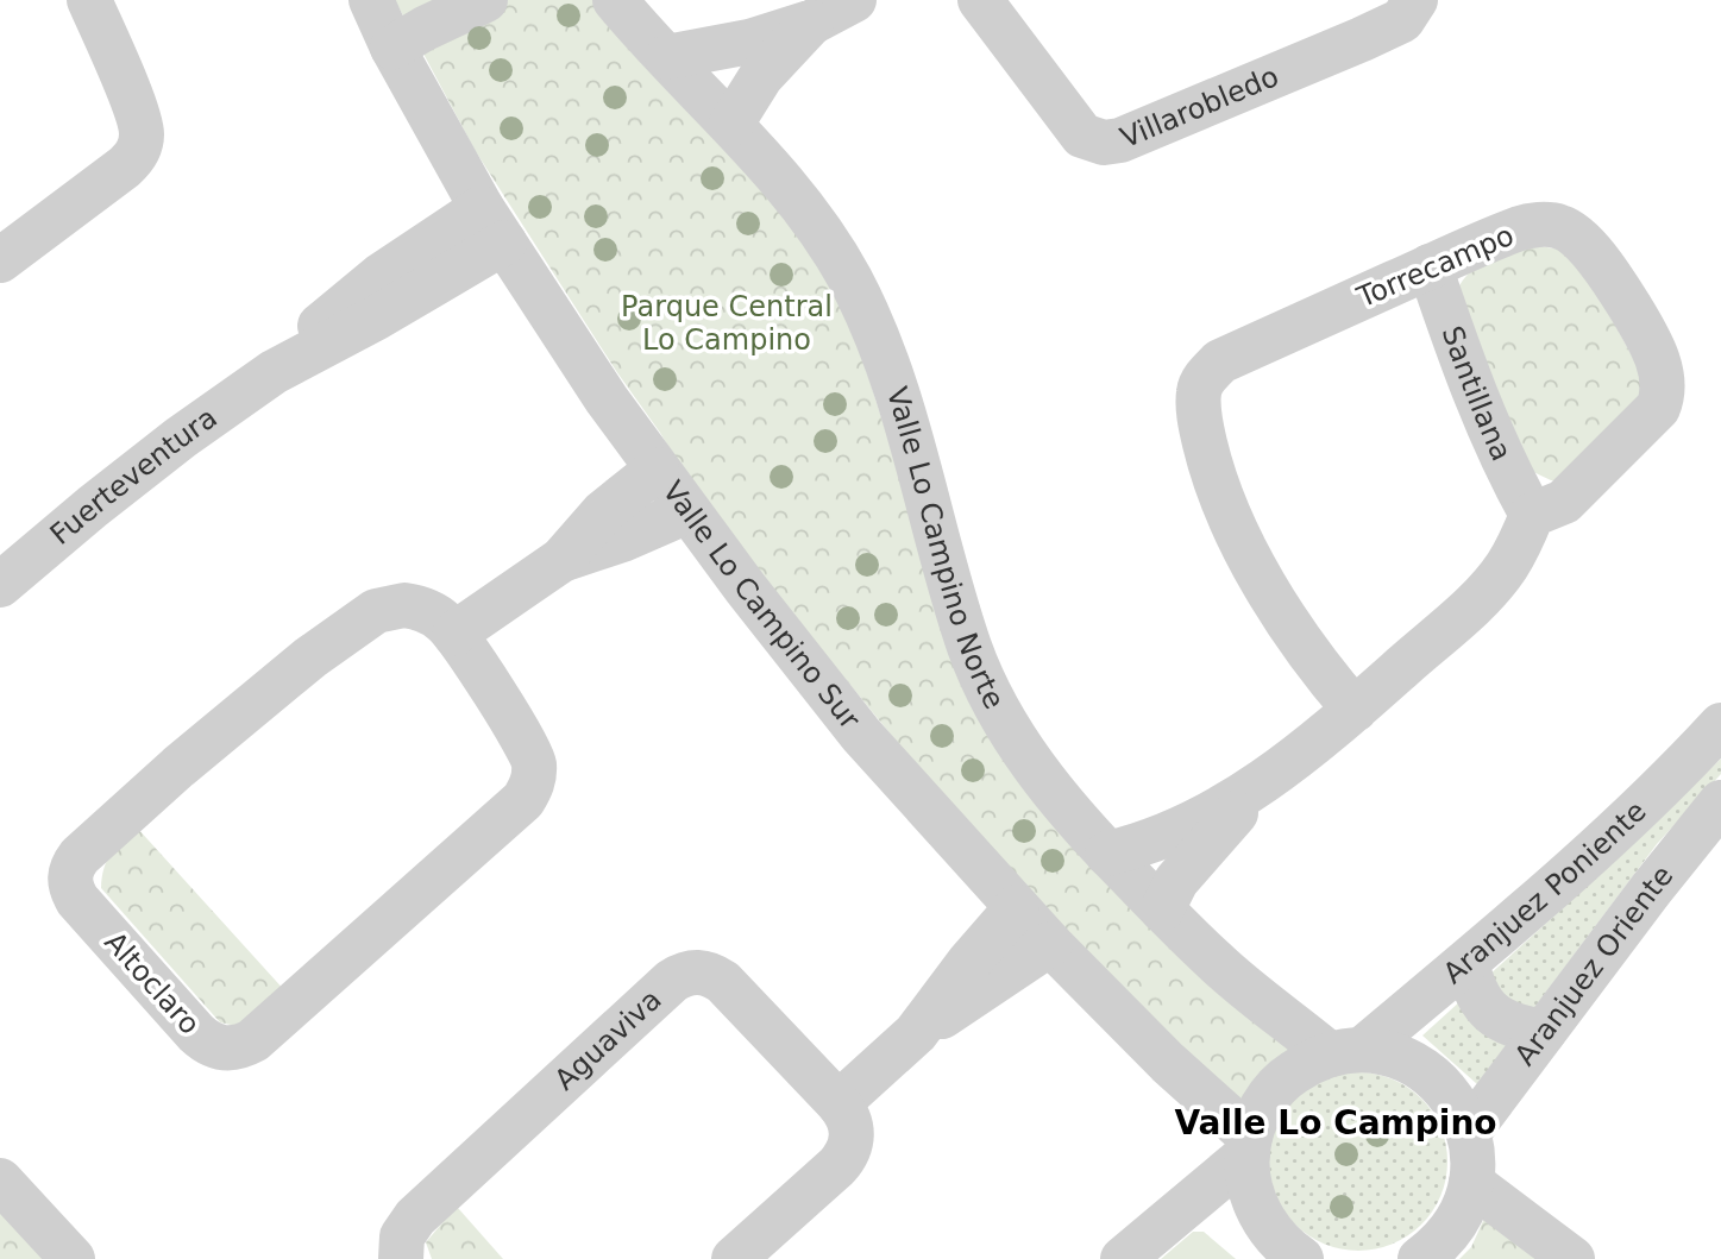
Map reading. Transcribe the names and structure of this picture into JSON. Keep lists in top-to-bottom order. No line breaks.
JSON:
{"streets":{"street":["Villarobledo","Torrecampo","Santillana","Fuerteventura","Valle Lo Campino Norte","Valle Lo Campino Sur","Aranjuez Poniente","Aranjuez Oriente","Altoclaro","Aguaviva"]},"crossings":[["Torrecampo","Santillana"],["Fuerteventura","Valle Lo Campino Sur"],["Valle Lo Campino Norte","Aranjuez Poniente"]],"districts":["Valle Lo Campino"],"parks":["Parque Central Lo Campino"]}
